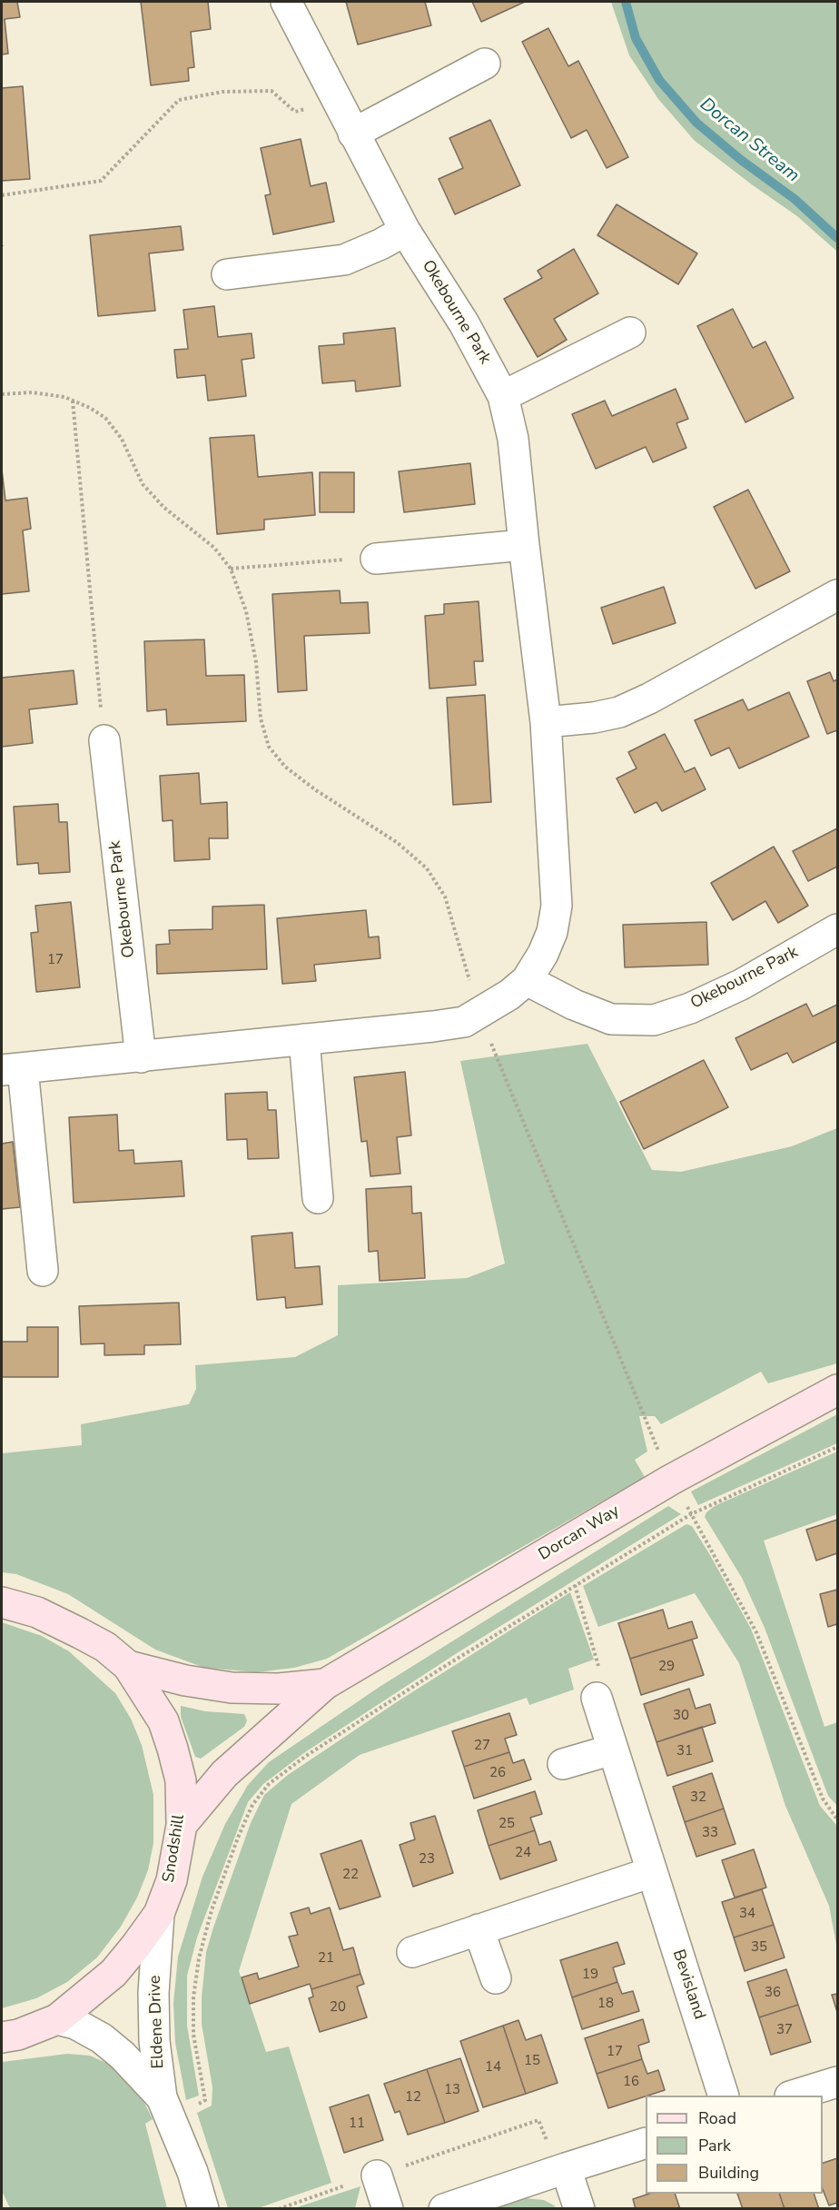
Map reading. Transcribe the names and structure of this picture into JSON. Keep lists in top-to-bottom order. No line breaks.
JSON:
{"streets":{"main road":["Dorcan Way","Snodshill"],"street":["Okebourne Park","Bevisland","Eldene Drive"]},"crossings":[["Dorcan Way","Snodshill"],["Snodshill","Eldene Drive"]],"water":["Dorcan Stream"],"house_numbers":["17","29","30","27","31","26","32","25","33","24","23","22","34","35","21","19","36","18","20","37","17","15","14","16","13","12","11"],"legend":["Road","Park","Building"]}
